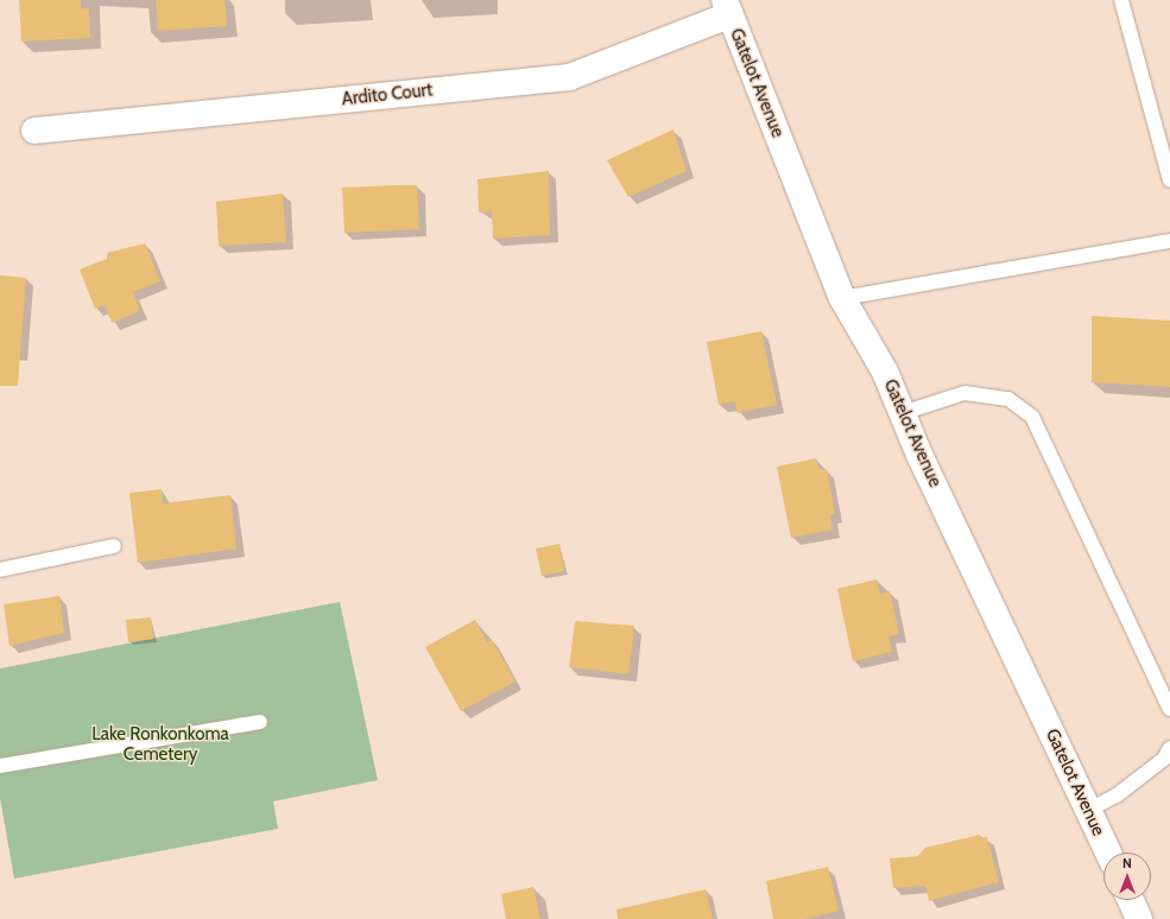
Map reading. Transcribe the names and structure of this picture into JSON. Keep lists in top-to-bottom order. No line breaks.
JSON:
{"streets":{"street":["Gatelot Avenue","Ardito Court"]},"crossings":[["Gatelot Avenue","Ardito Court"]],"parks":["Lake Ronkonkoma Cemetery"],"north":"top"}
